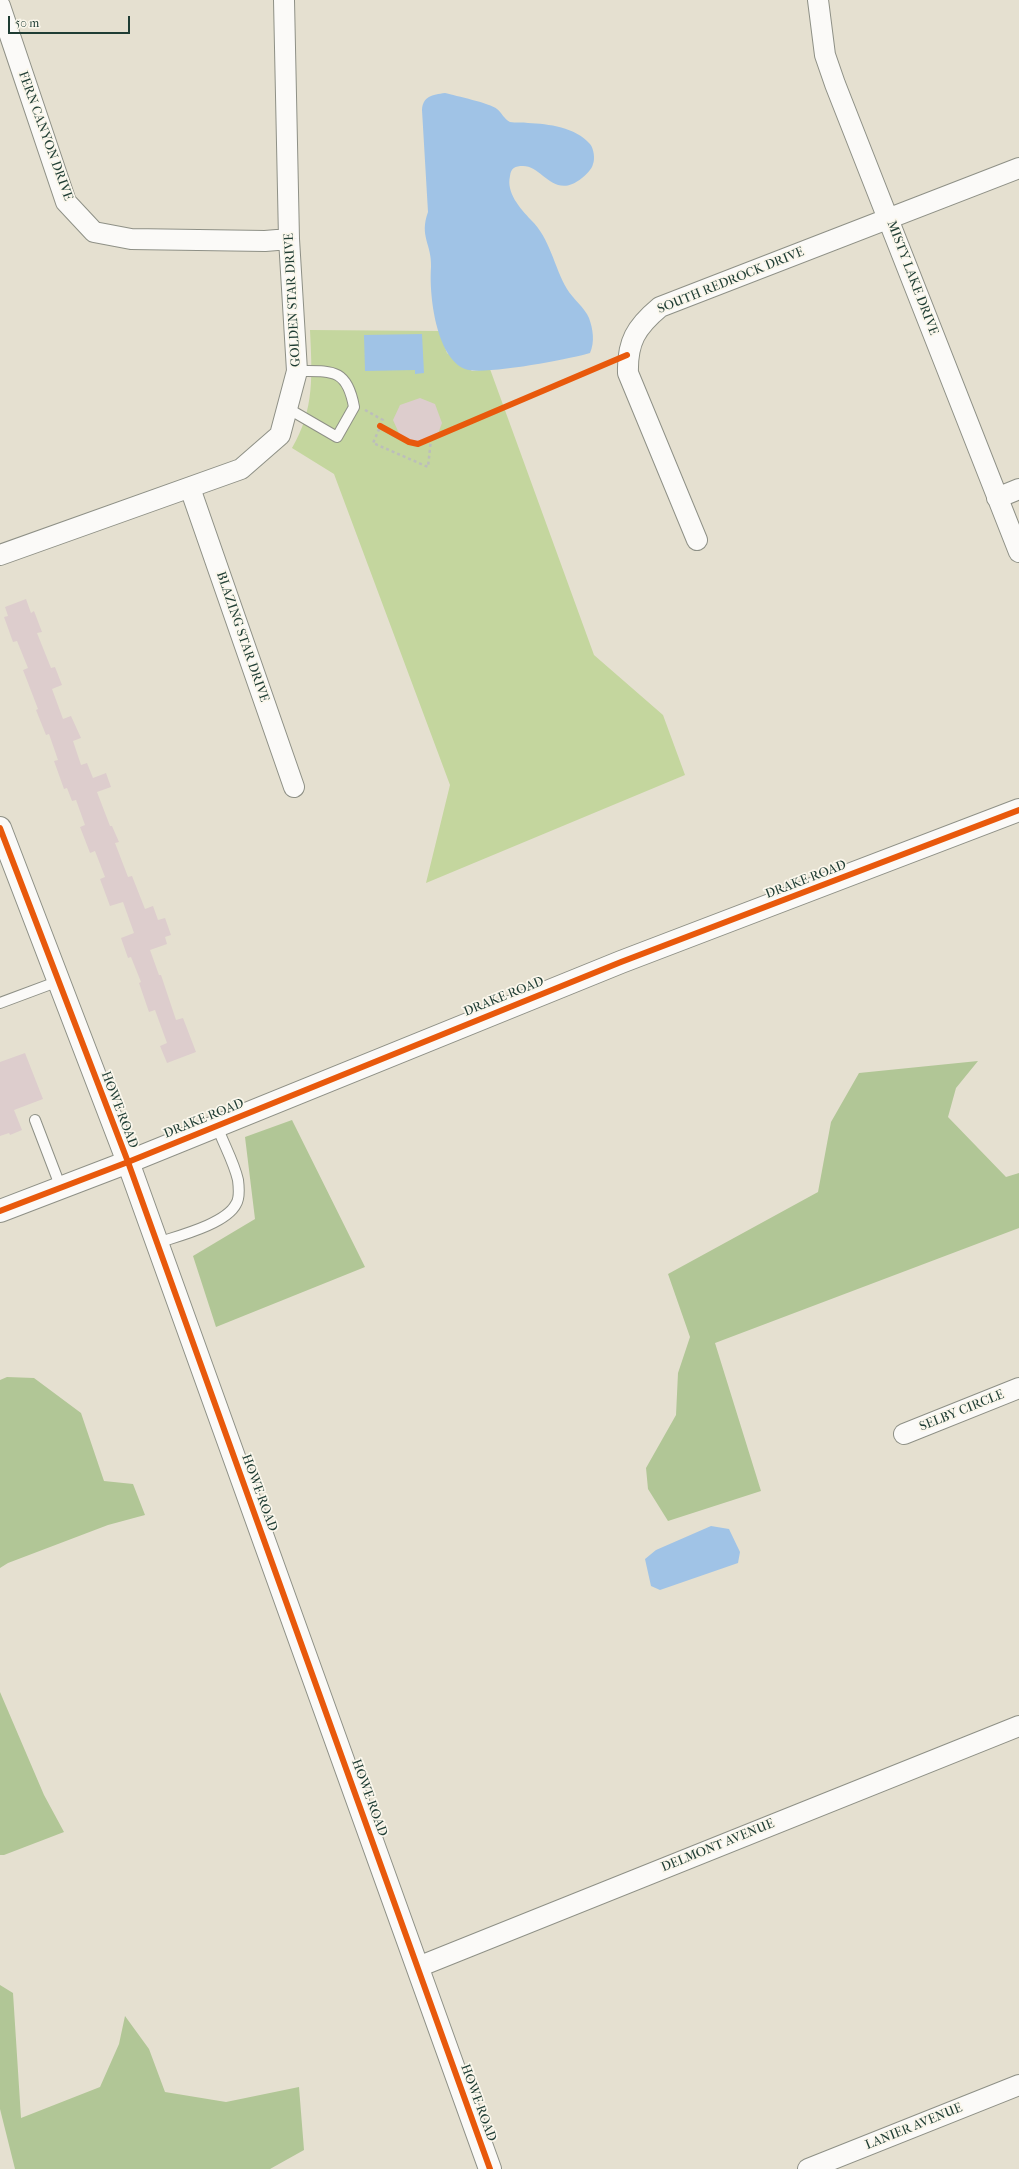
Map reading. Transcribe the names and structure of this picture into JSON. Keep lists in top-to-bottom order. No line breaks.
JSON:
{"streets":{"street":["FERN CANYON DRIVE","MISTY LAKE DRIVE","SOUTH REDROCK DRIVE","GOLDEN STAR DRIVE","BLAZING STAR DRIVE","DRAKE ROAD","HOWE ROAD","SELBY CIRCLE","DELMONT AVENUE","LANIER AVENUE"]},"crossings":[["FERN CANYON DRIVE","GOLDEN STAR DRIVE"],["MISTY LAKE DRIVE","SOUTH REDROCK DRIVE"],["GOLDEN STAR DRIVE","BLAZING STAR DRIVE"],["DRAKE ROAD","HOWE ROAD"],["HOWE ROAD","DELMONT AVENUE"]],"scale_bar":"50 m"}
